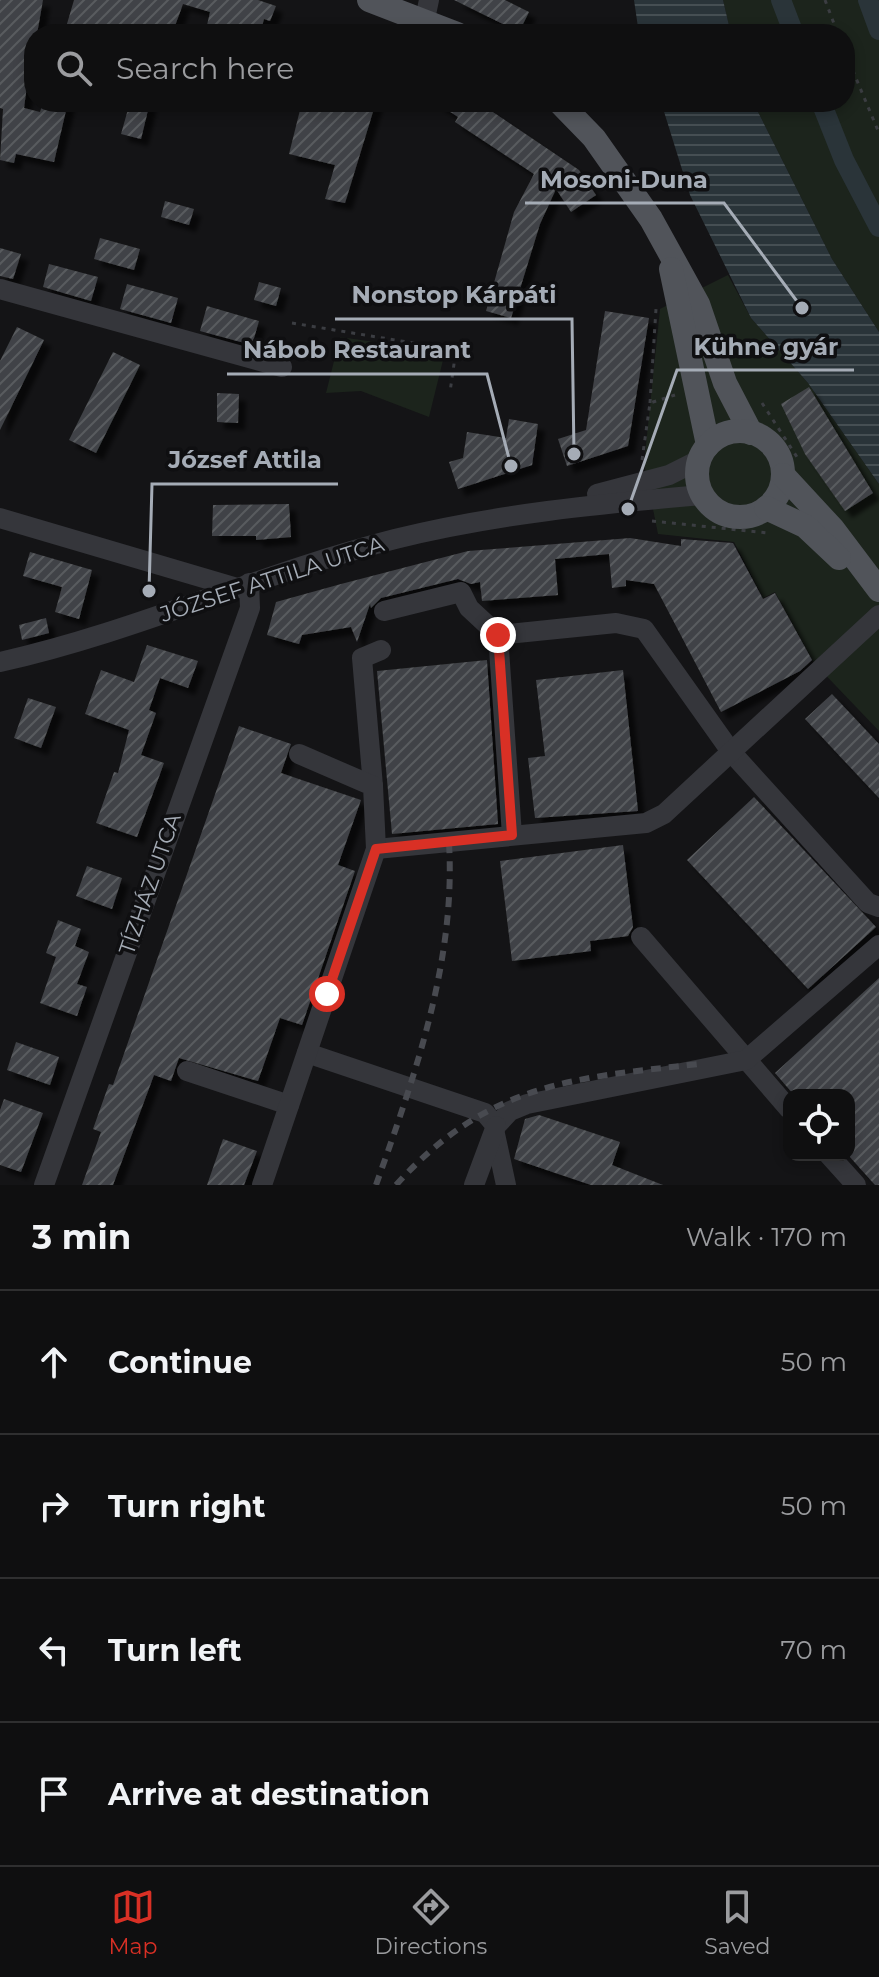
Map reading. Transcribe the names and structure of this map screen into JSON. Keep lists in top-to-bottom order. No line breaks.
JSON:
{"streets":{"street":["JÓZSEF ATTILA UTCA","TÍZHÁZ UTCA"]},"crossings":[["JÓZSEF ATTILA UTCA","TÍZHÁZ UTCA"]],"places":["Mosoni-Duna","Nonstop Kárpáti","Nábob Restaurant","Kühne gyár","József Attila"],"page":{"search":"Search here","heading":["3 min","Walk · 170 m"],"list":[["Continue","50 m"],["Turn right","50 m"],["Turn left","70 m"],"Arrive at destination"],"nav":["Map","Directions","Saved"]}}
